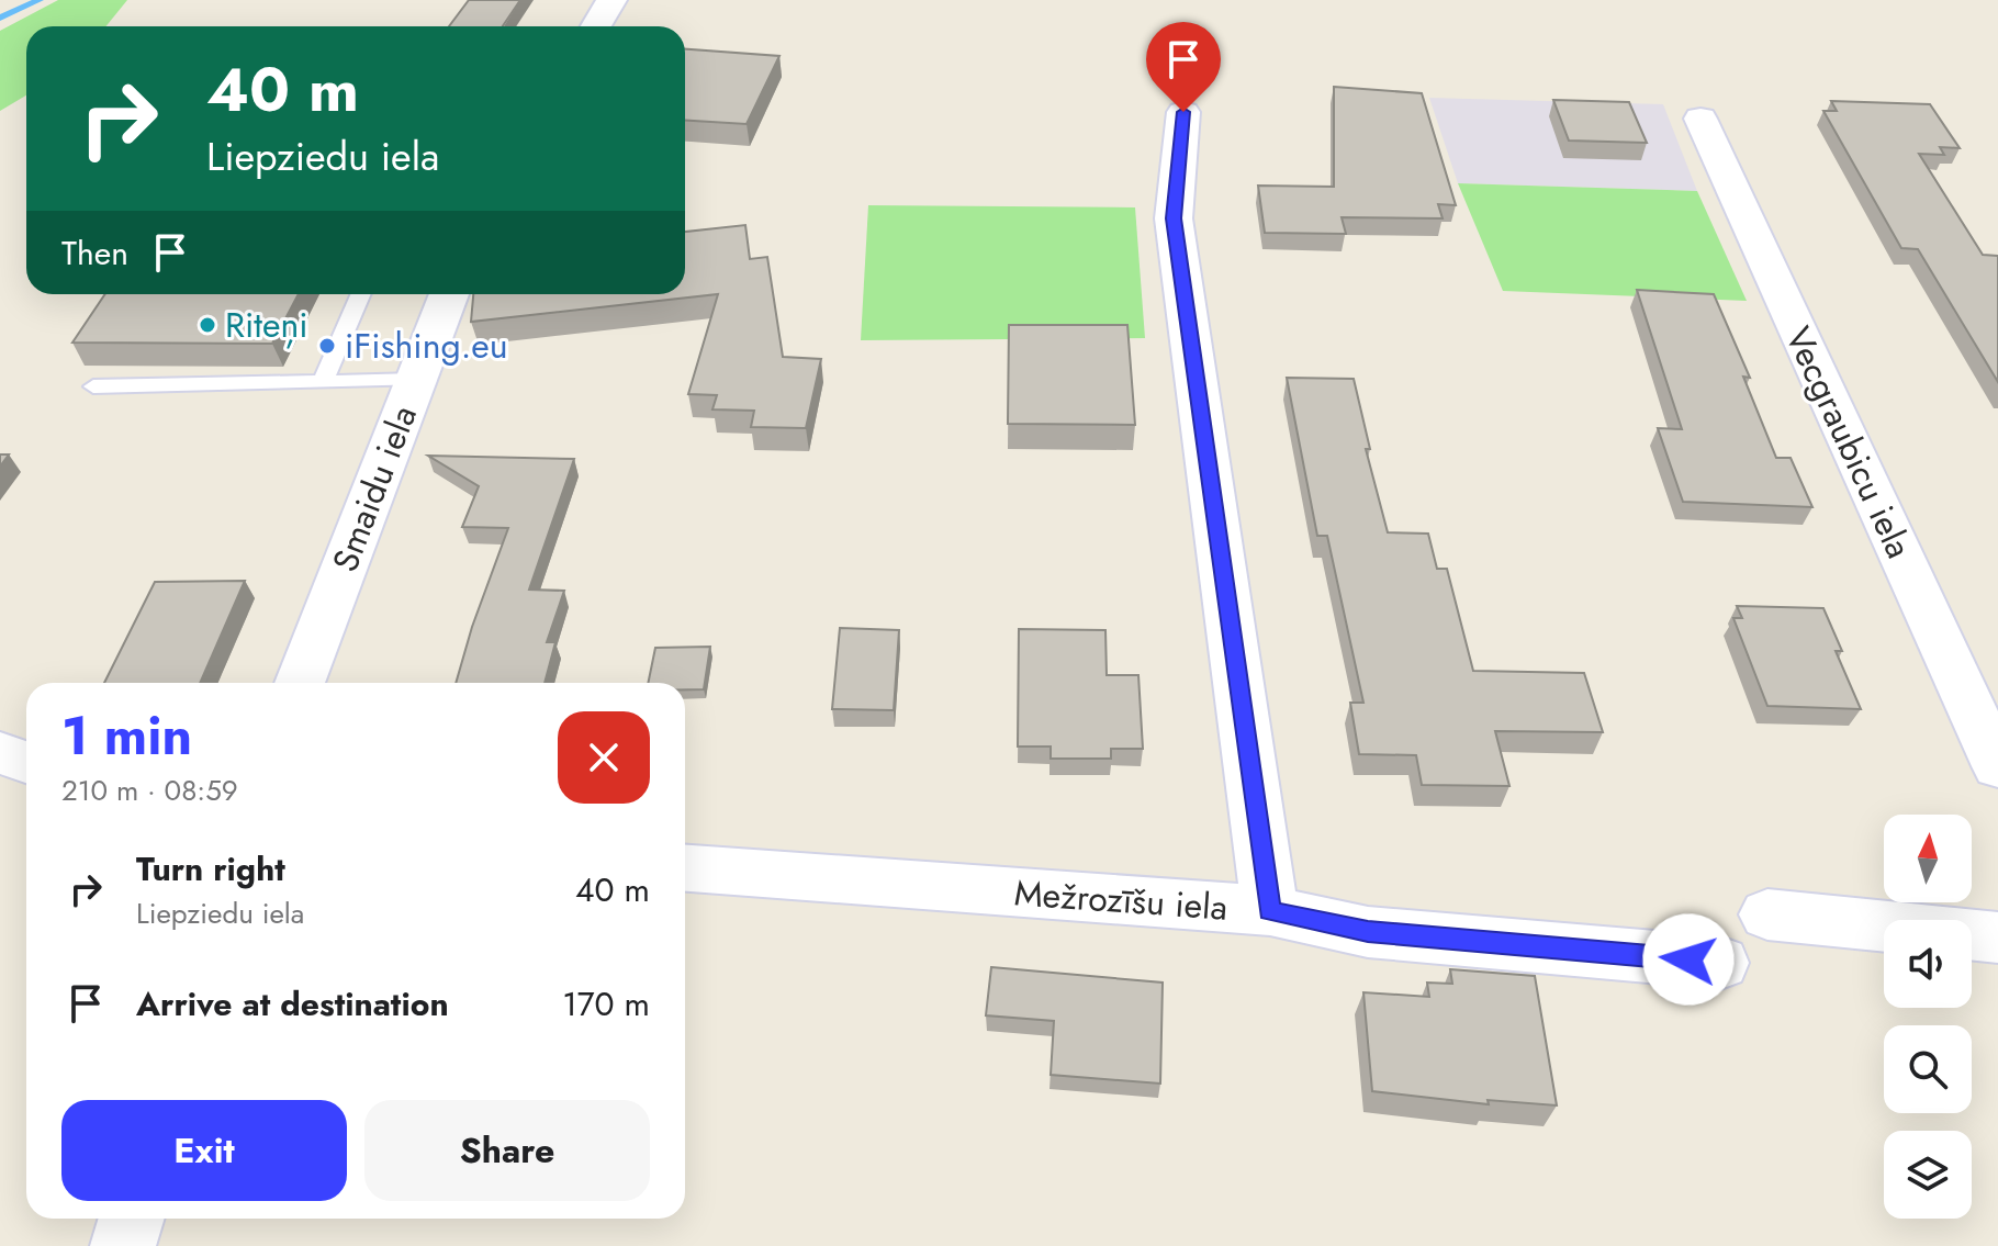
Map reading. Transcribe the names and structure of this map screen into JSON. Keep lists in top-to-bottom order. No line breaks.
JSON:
{"streets":{"street":["Vecgraubicu iela","Smaidu iela","Mežrozīšu iela"]},"places":["Riteņi","iFishing.eu"],"north":"top","page":{"turn":["40 m","Liepziedu iela"],"then":"Then","heading":["1 min","210 m · 08:59"],"list":[{"name":"Turn right","note":"Liepziedu iela","value":"40 m"},{"name":"Arrive at destination","value":"170 m"}],"buttons":["Exit","Share"]}}
